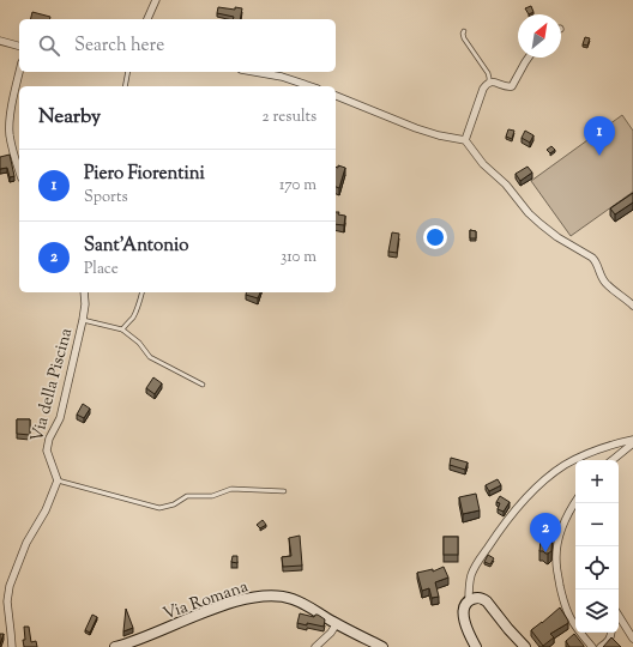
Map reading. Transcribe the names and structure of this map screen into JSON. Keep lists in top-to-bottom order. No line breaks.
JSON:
{"streets":{"street":["Via della Piscina","Via Romana"]},"north":"top right","page":{"search":"Search here","heading":["Nearby","2 results"],"pins":["1","2"],"list":[{"mark":"1","name":"Piero Fiorentini","note":"Sports","value":"170 m"},{"mark":"2","name":"Sant'Antonio","note":"Place","value":"310 m"}],"map_buttons":["+","−"]}}
